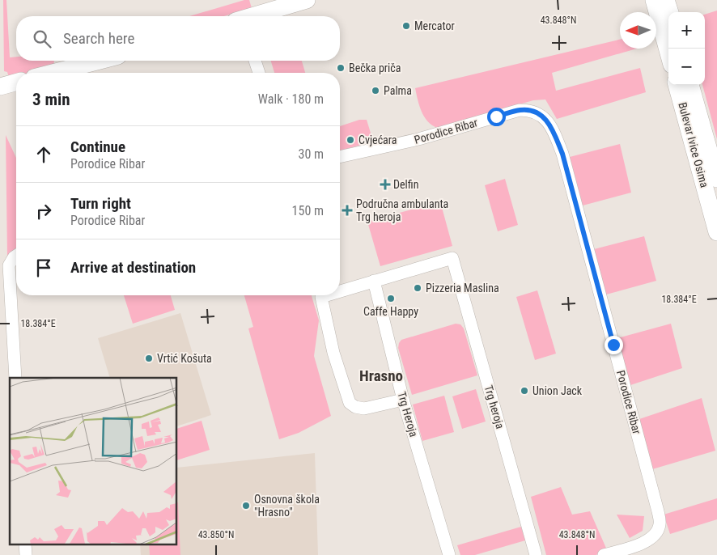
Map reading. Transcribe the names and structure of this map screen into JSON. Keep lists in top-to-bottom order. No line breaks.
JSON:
{"streets":{"main road":["Bulevar Ivice Osima"],"street":["Porodice Ribar","Trg heroja","Trg Heroja"]},"crossings":[["Trg heroja","Trg Heroja"]],"districts":["Hrasno"],"places":{"other":["Mercator","Bečka priča","Palma","Cvjećara","Pizzeria Maslina","Caffe Happy","Vrtić Košuta","Union Jack","Osnovna škola \"Hrasno\""],"health":["Delfin","Područna ambulanta Trg heroja"]},"north":"left","page":{"map_buttons":["+","−"],"search":"Search here","heading":["3 min","Walk · 180 m"],"list":[["Continue","Porodice Ribar","30 m"],["Turn right","Porodice Ribar","150 m"],"Arrive at destination"]},"coordinates":["43.848°N","18.384°E","43.850°N"]}
